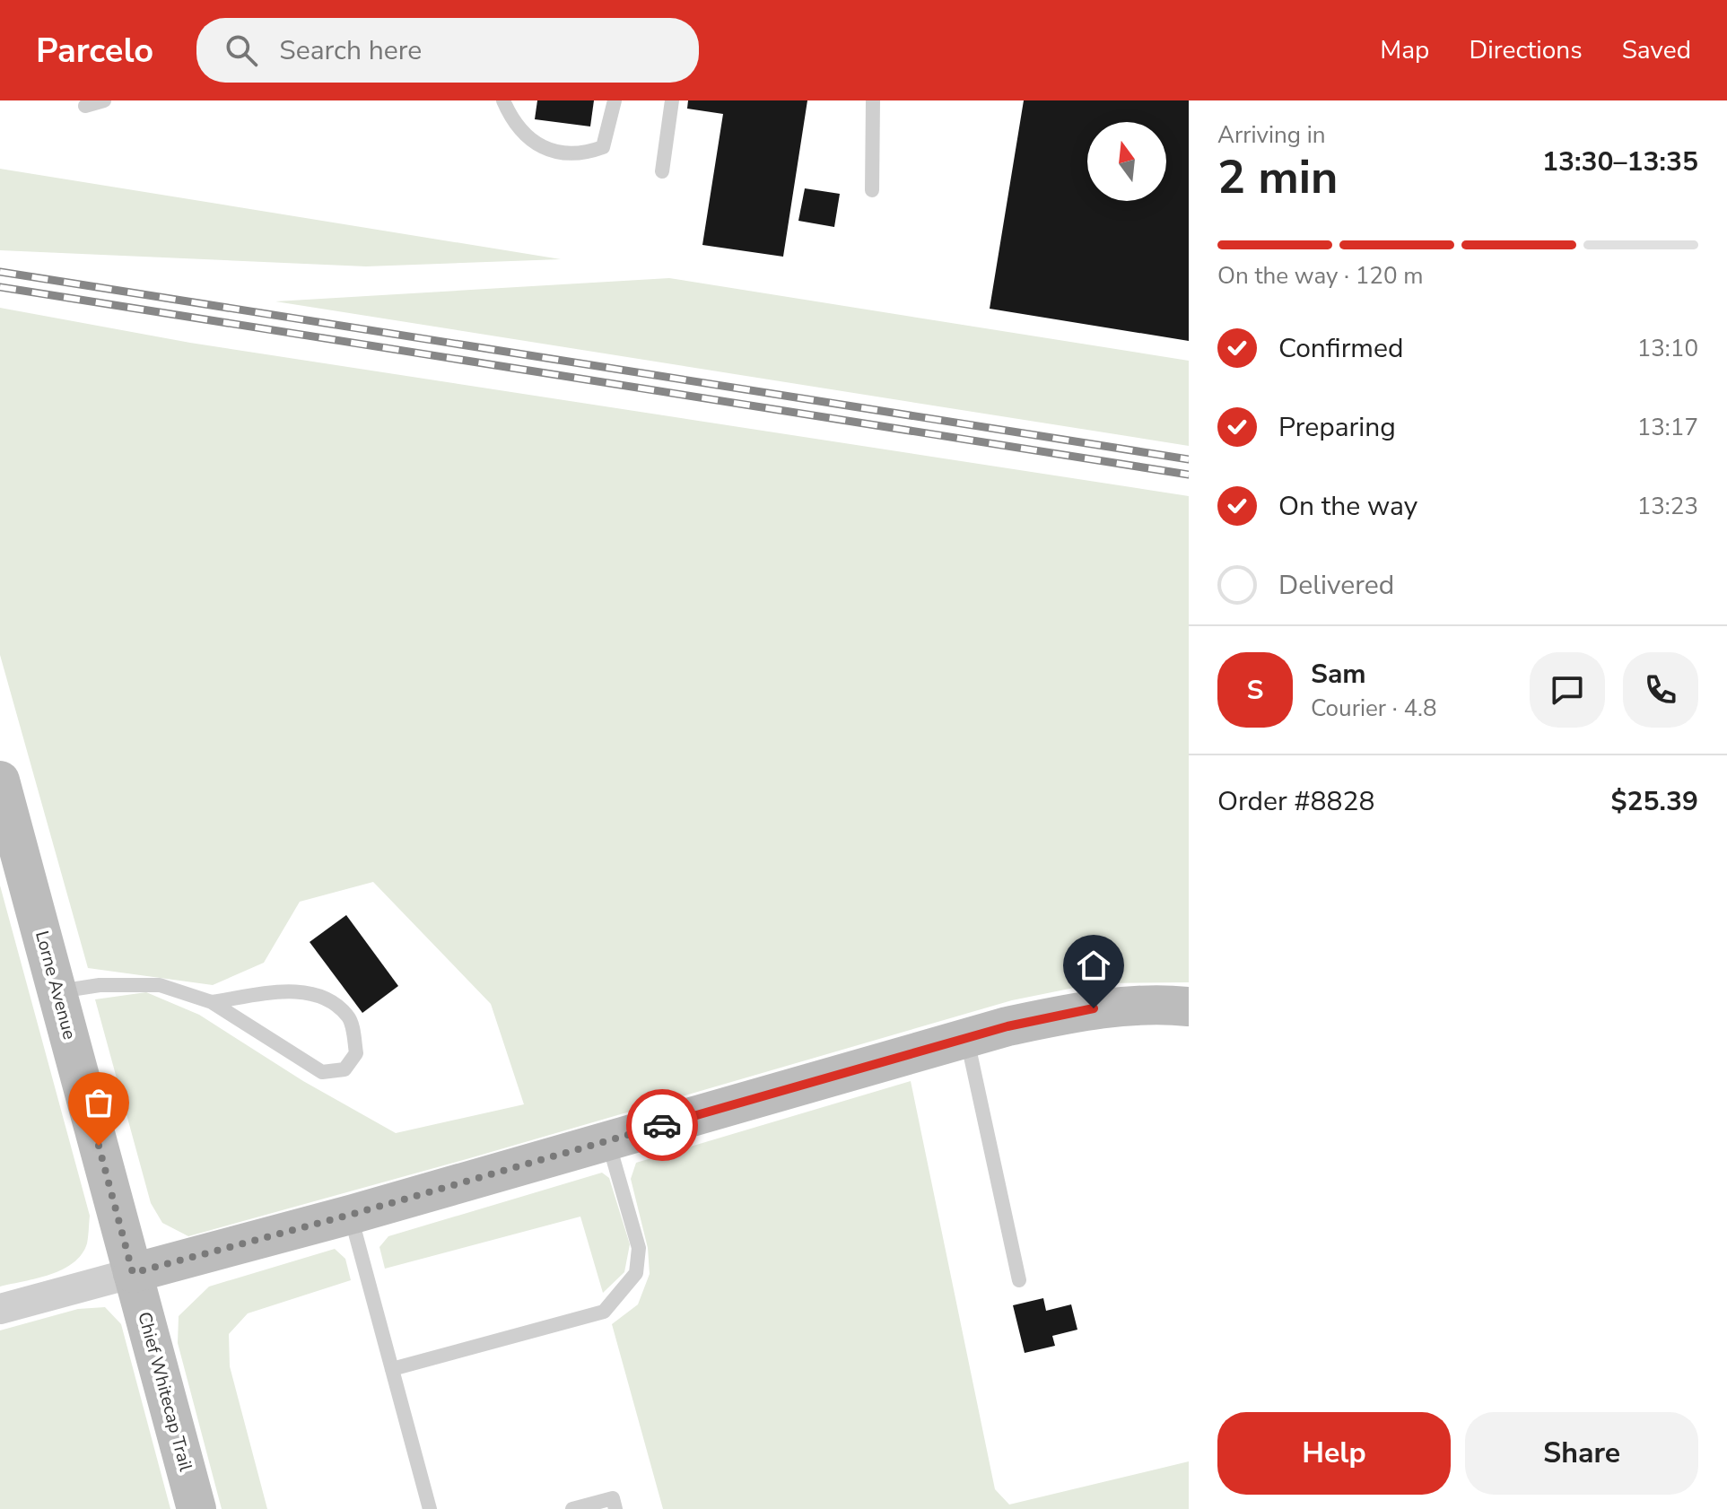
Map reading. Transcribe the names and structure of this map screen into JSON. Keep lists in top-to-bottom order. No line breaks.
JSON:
{"streets":{"street":["Lorne Avenue","Chief Whitecap Trail"]},"crossings":[["Lorne Avenue","Chief Whitecap Trail"]],"north":"top","page":{"header":"Parcelo","search":"Search here","nav":["Map","Directions","Saved"],"heading":["2 min","Arriving in","13:30–13:35"],"panel":["Sam","Courier · 4.8","Order #8828","$25.39"],"bar":"On the way · 120 m","list":[["Confirmed","13:10"],["Preparing","13:17"],["On the way","13:23"],"Delivered"],"round":"S","buttons":["Help","Share"]}}
